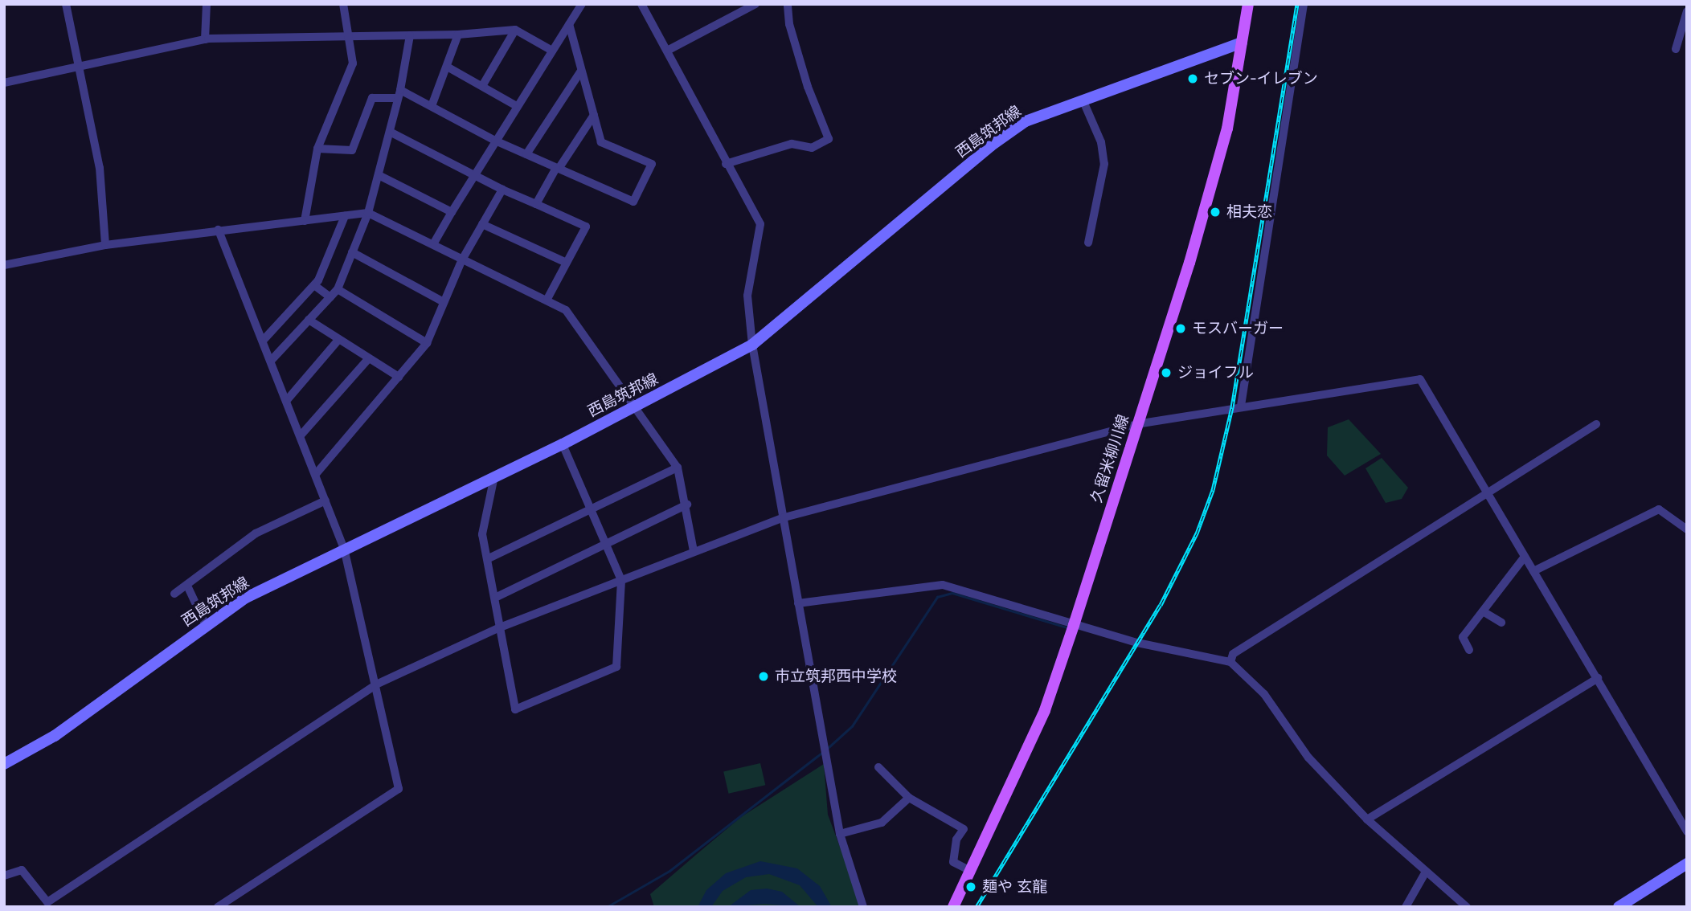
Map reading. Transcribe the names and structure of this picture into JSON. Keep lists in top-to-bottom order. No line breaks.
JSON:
{"streets":{"main road":["西島筑邦線","久留米柳川線"]},"crossings":[["西島筑邦線","久留米柳川線"]],"places":["セブン-イレブン","相夫恋","モスバーガー","ジョイフル","市立筑邦西中学校","麺や 玄龍"]}
